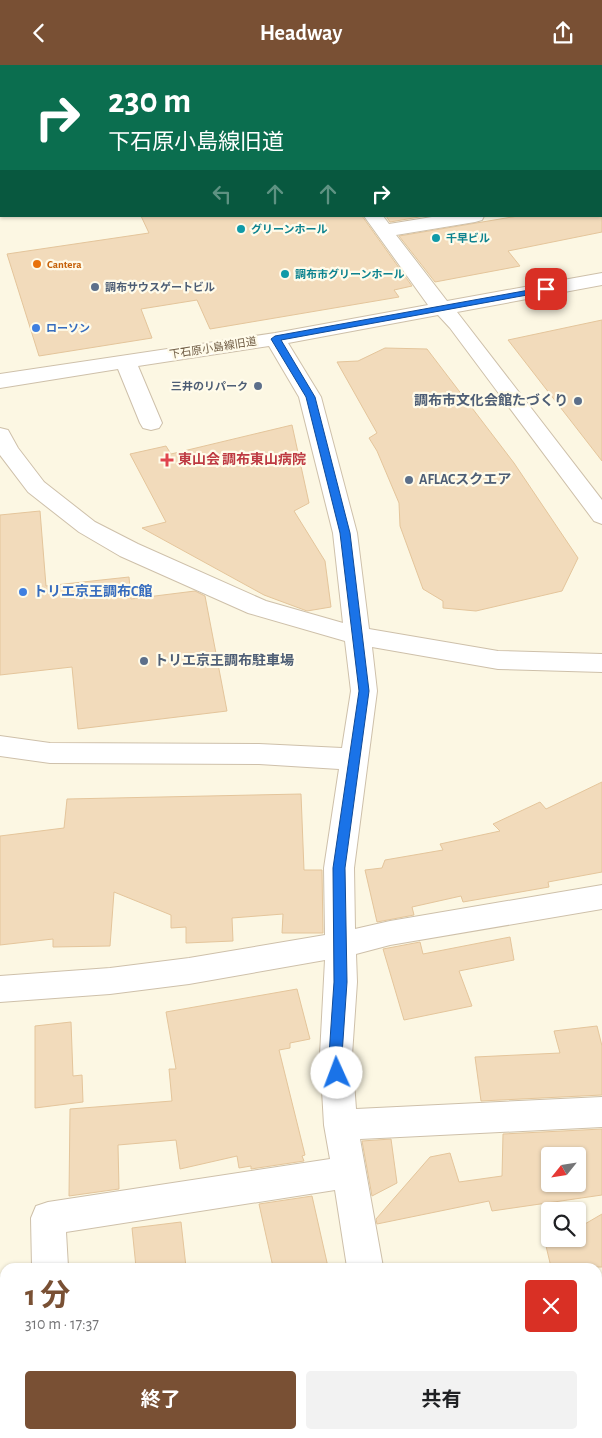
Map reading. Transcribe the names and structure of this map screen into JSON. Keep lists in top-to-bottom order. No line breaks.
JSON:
{"streets":{"street":["下石原小島線旧道"]},"places":{"other":["グリーンホール","千早ビル","Cantera","調布市グリーンホール","調布サウスゲートビル","ローソン","三井のリパーク","調布市文化会館たづくり","AFLACスクエア","トリエ京王調布C館","トリエ京王調布駐車場"],"health":["東山会 調布東山病院"]},"north":"bottom left","page":{"header":"Headway","turn":["230 m","下石原小島線旧道"],"heading":["1 分","310 m · 17:37"],"buttons":["終了","共有"]}}
